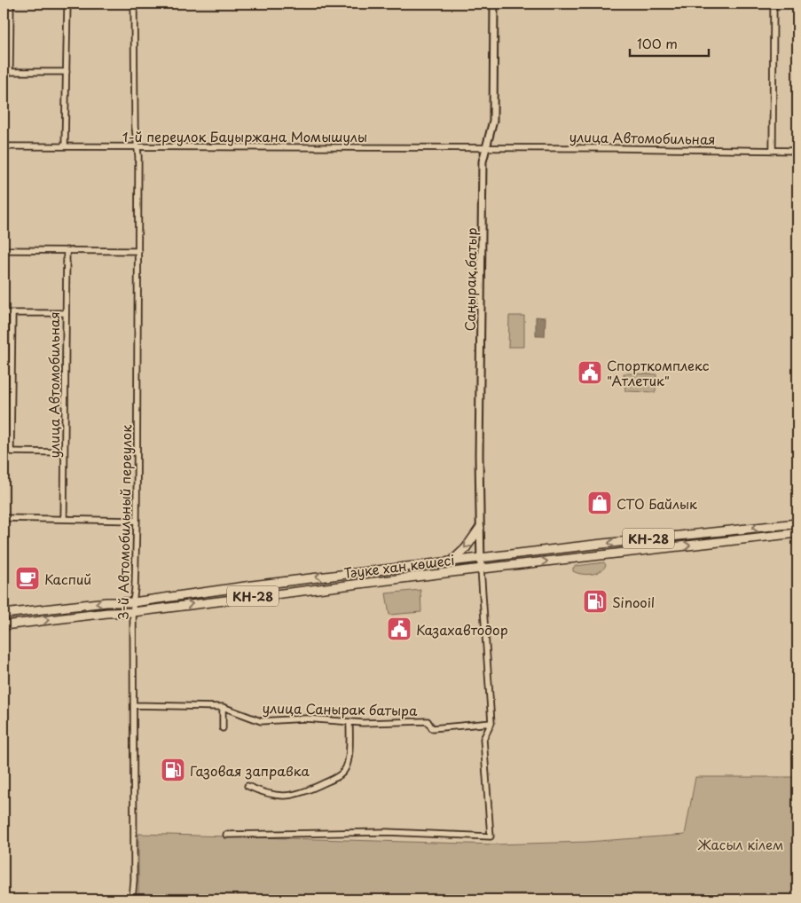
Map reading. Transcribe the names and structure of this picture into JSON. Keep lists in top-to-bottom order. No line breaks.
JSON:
{"streets":{"main road":["КН-28","Тәуке хан көшесі"],"street":["1-й переулок Бауыржана Момышулы","улица Автомобильная","Саңырақ батыр","3-й Автомобильный переулок","улица Санырак батыра"]},"crossings":[["1-й переулок Бауыржана Момышулы","улица Автомобильная"],["1-й переулок Бауыржана Момышулы","Саңырақ батыр"],["1-й переулок Бауыржана Момышулы","3-й Автомобильный переулок"],["улица Автомобильная","Саңырақ батыр"],["Саңырақ батыр","Тәуке хан көшесі"],["3-й Автомобильный переулок","Тәуке хан көшесі"],["3-й Автомобильный переулок","улица Санырак батыра"]],"parks":["Жасыл кілем"],"places":{"public building":["Спорткомплекс \"Атлетик\"","Казахавтодор"],"shop":["СТО Байлык"],"cafe":["Каспий"],"fuel station":["Sinooil","Газовая заправка"]},"scale_bar":"100 m"}
